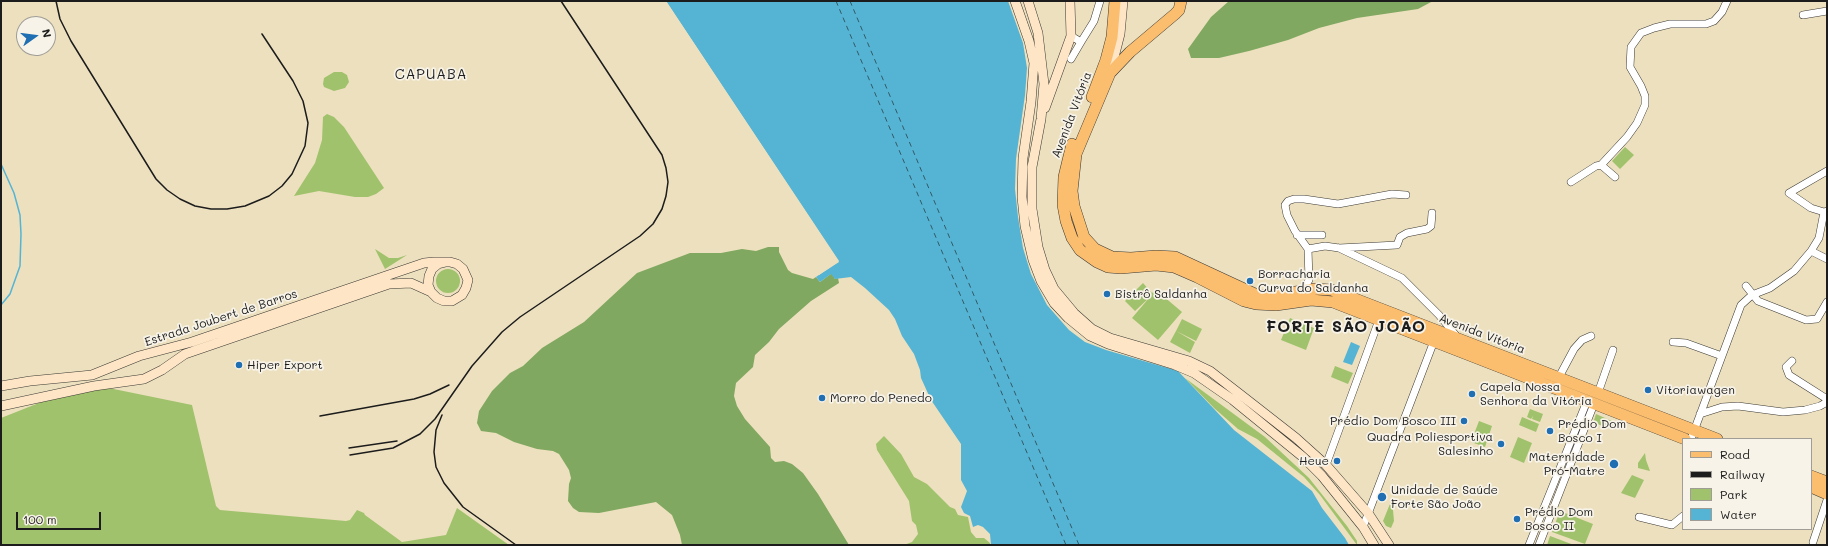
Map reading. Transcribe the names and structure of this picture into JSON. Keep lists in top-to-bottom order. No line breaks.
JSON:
{"streets":{"main road":["Avenida Vitória","Estrada Joubert de Barros"]},"districts":["CAPUABA","FORTE SÃO JOÃO"],"places":["Borracharia Curva do Saldanha","Bistrô Saldanha","Hiper Export","Vitoriawagen","Capela Nossa Senhora da Vitória","Morro do Penedo","Prédio Dom Bosco III","Prédio Dom Bosco I","Quadra Poliesportiva Salesinho","Heue","Maternidade Pró-Matre","Unidade de Saúde Forte São João","Prédio Dom Bosco II"],"legend":["Road","Railway","Park","Water"],"scale_bar":"100 m","north":"right"}
